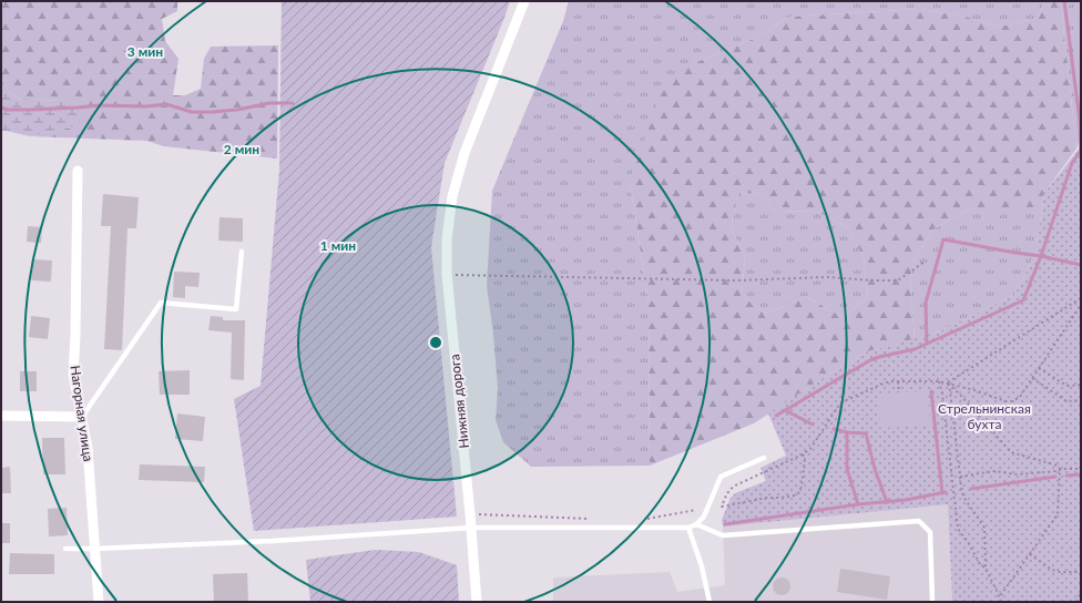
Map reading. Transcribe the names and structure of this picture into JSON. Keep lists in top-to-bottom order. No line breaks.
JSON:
{"streets":{"street":["Нижняя дорога","Нагорная улица"]},"parks":["Стрельнинская бухта"],"rings":["3 мин","2 мин","1 мин"]}
